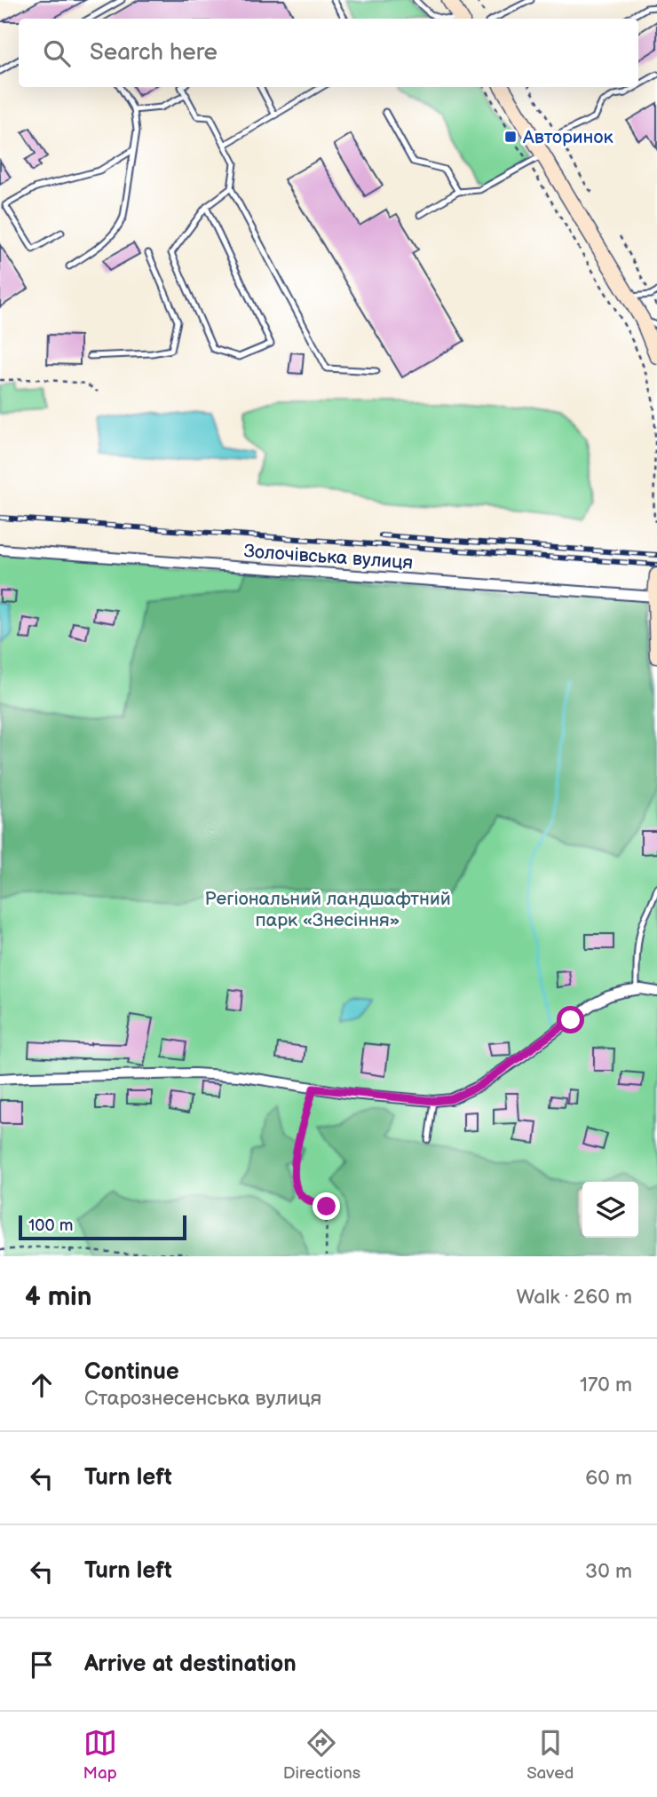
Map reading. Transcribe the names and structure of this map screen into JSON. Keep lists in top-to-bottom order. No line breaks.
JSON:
{"streets":{"street":["Золочівська вулиця"]},"parks":["Регіональний ландшафтний парк «Знесіння»"],"places":{"transit":["Авторинок"]},"scale_bar":"100 m","page":{"search":"Search here","scale":"100 m","heading":["4 min","Walk · 260 m"],"list":[["Continue","Старознесенська вулиця","170 m"],["Turn left","60 m"],["Turn left","30 m"],"Arrive at destination"],"nav":["Map","Directions","Saved"]}}
